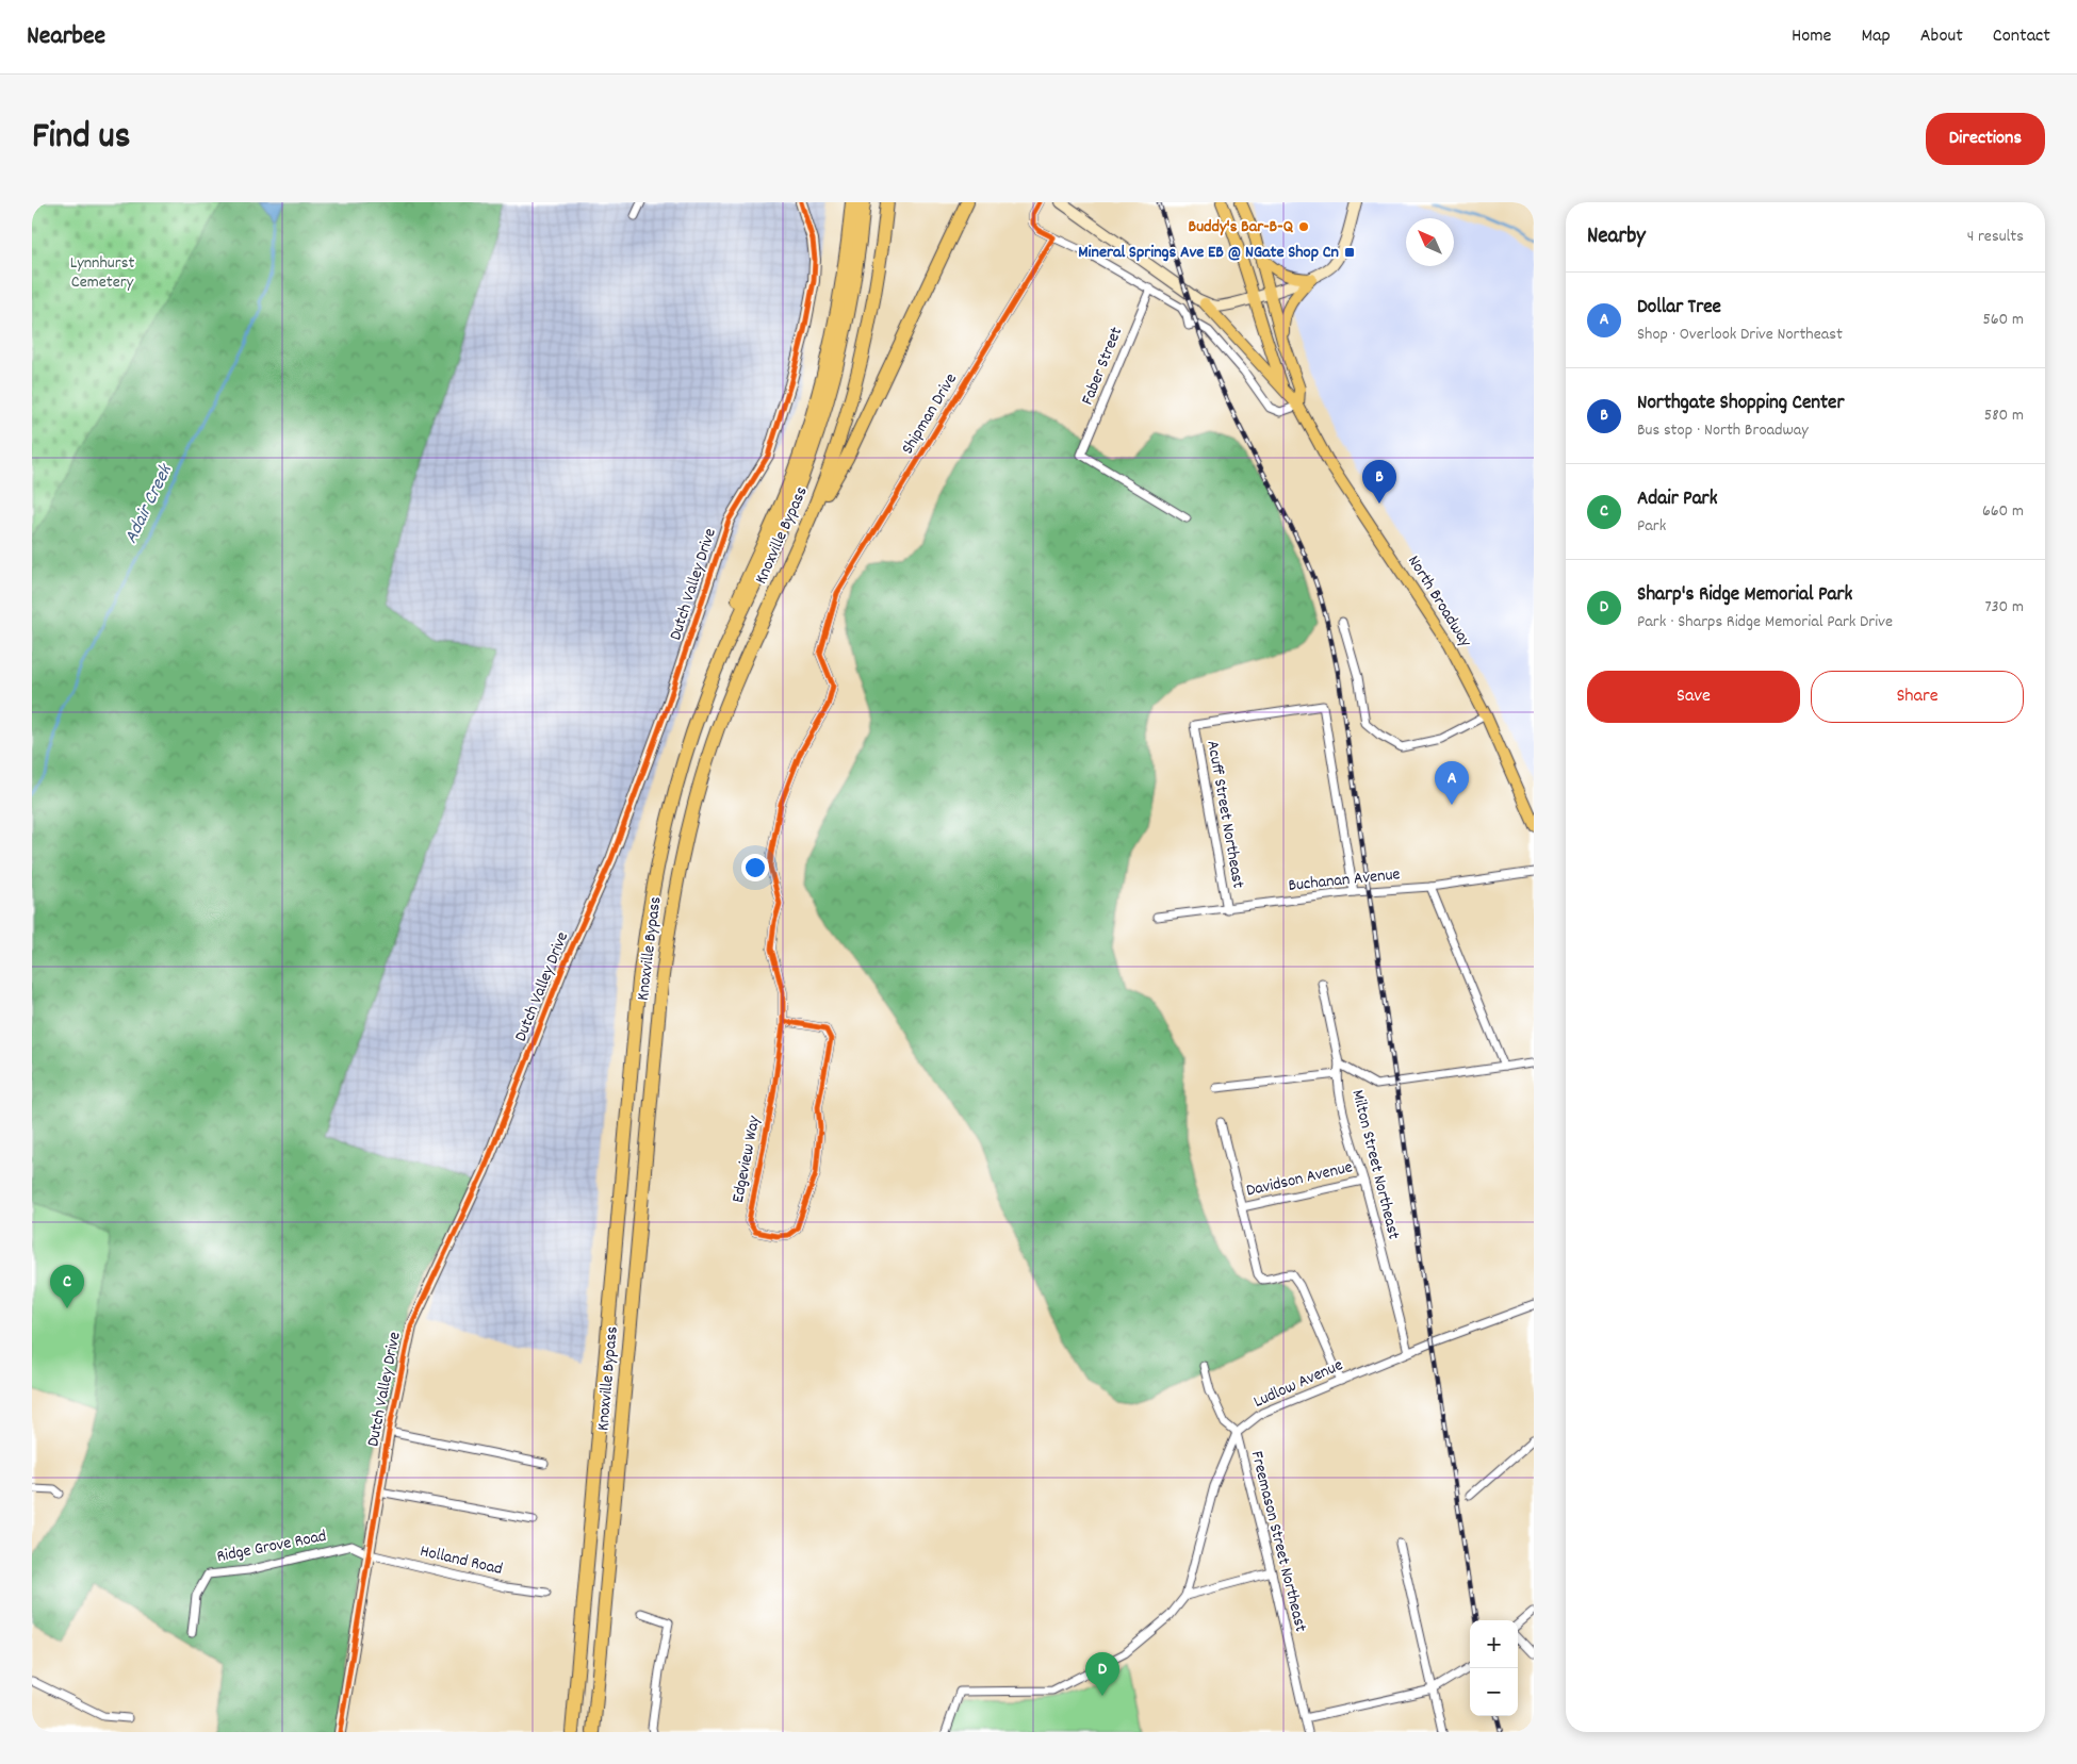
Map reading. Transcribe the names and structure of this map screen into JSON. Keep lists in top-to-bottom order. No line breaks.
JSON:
{"streets":{"highway":["Knoxville Bypass"],"main road":["North Broadway"],"street":["Faber Street","Shipman Drive","Dutch Valley Drive","Acuff Street Northeast","Buchanan Avenue","Edgeview Way","Milton Street Northeast","Davidson Avenue","Ludlow Avenue","Freemason Street Northeast","Ridge Grove Road","Holland Road"]},"crossings":[["Shipman Drive","Edgeview Way"],["Dutch Valley Drive","Ridge Grove Road"],["Dutch Valley Drive","Holland Road"],["Acuff Street Northeast","Buchanan Avenue"],["Milton Street Northeast","Davidson Avenue"],["Milton Street Northeast","Ludlow Avenue"],["Ludlow Avenue","Freemason Street Northeast"],["Ridge Grove Road","Holland Road"]],"water":["Adair Creek"],"parks":["Lynnhurst Cemetery"],"places":{"other":["Buddy's Bar-B-Q"],"transit":["Mineral Springs Ave EB @ NGate Shop Cn"]},"north":"top left","page":{"header":"Nearbee","nav":["Home","Map","About","Contact"],"title":"Find us","buttons":["Directions",["Save","Share"]],"heading":["Nearby","4 results"],"list":[{"mark":"A","name":"Dollar Tree","note":"Shop · Overlook Drive Northeast","value":"560 m"},{"mark":"B","name":"Northgate Shopping Center","note":"Bus stop · North Broadway","value":"580 m"},{"mark":"C","name":"Adair Park","note":"Park","value":"660 m"},{"mark":"D","name":"Sharp's Ridge Memorial Park","note":"Park · Sharps Ridge Memorial Park Drive","value":"730 m"}],"pins":["B","A","C","D"],"map_buttons":["+","−"]}}
